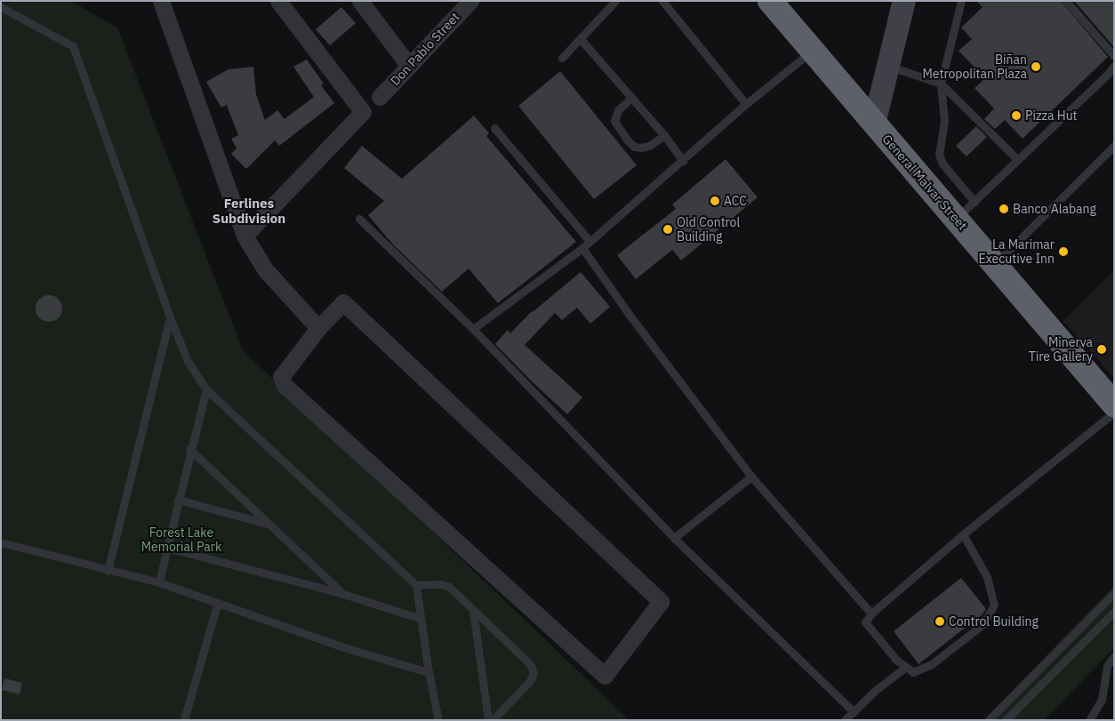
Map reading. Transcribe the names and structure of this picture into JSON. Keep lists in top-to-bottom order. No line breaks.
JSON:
{"streets":{"highway":["General Malvar Street"],"street":["Don Pablo Street"]},"districts":["Ferlines Subdivision"],"parks":["Forest Lake Memorial Park"],"places":["Biñan Metropolitan Plaza","Pizza Hut","ACC","Banco Alabang","Old Control Building","La Marimar Executive Inn","Minerva Tire Gallery","Control Building"]}
